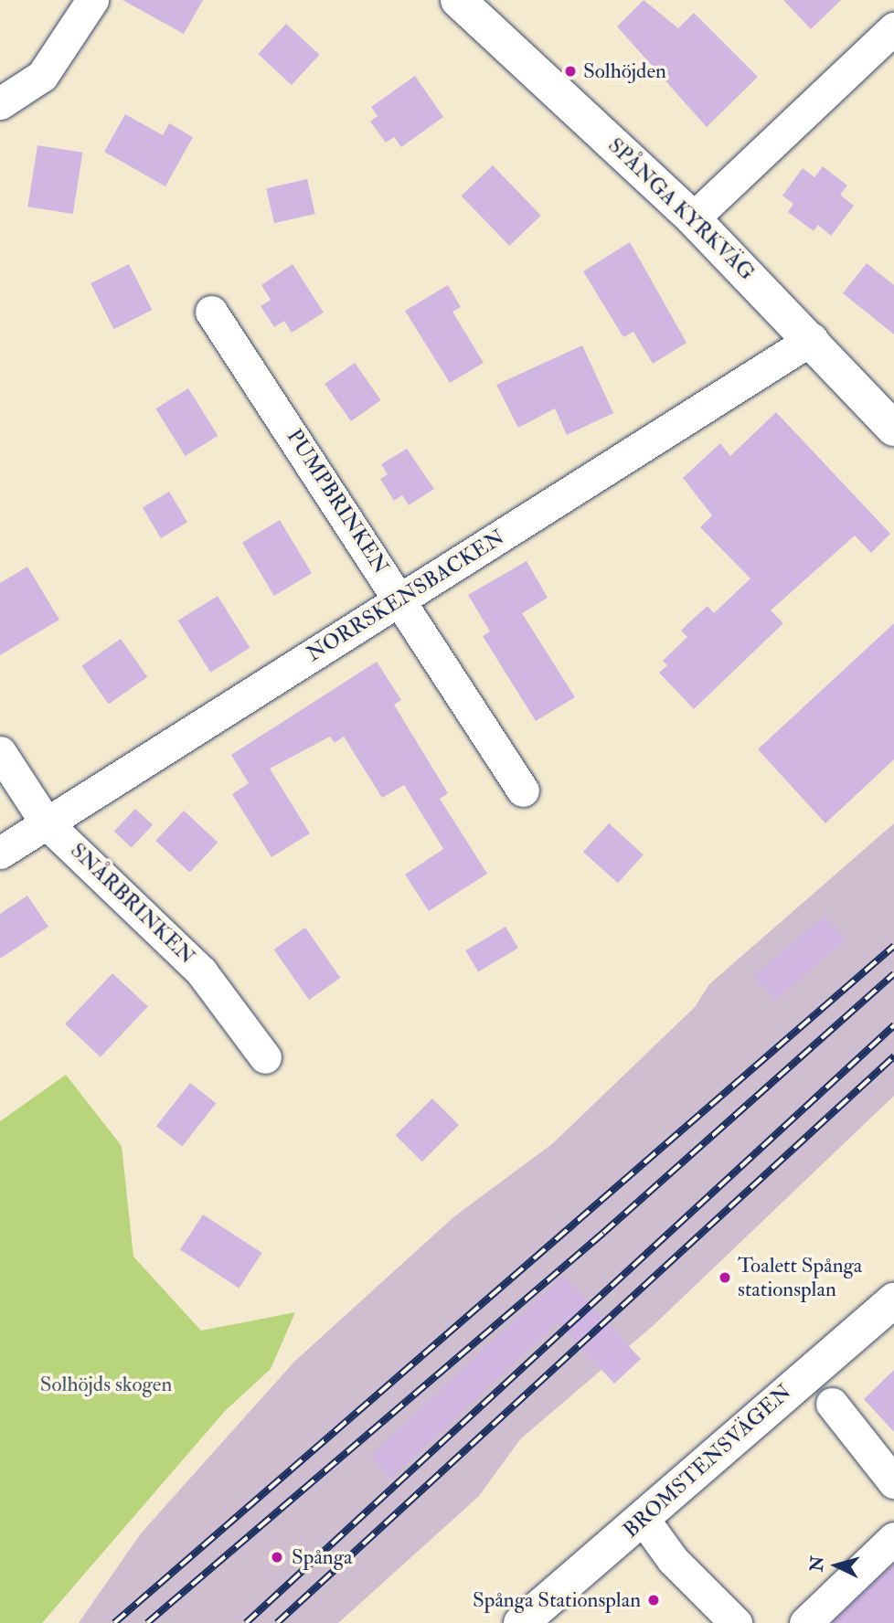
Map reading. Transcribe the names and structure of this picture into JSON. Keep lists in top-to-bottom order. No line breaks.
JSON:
{"streets":{"street":["SPÅNGA KYRKVÄG","PUMPBRINKEN","NORRSKENSBACKEN","SNÅRBRINKEN","BROMSTENSVÄGEN"]},"crossings":[["SPÅNGA KYRKVÄG","NORRSKENSBACKEN"],["PUMPBRINKEN","NORRSKENSBACKEN"],["NORRSKENSBACKEN","SNÅRBRINKEN"]],"parks":["Solhöjds skogen"],"places":["Solhöjden","Toalett Spånga stationsplan","Spånga","Spånga Stationsplan"],"north":"left"}
